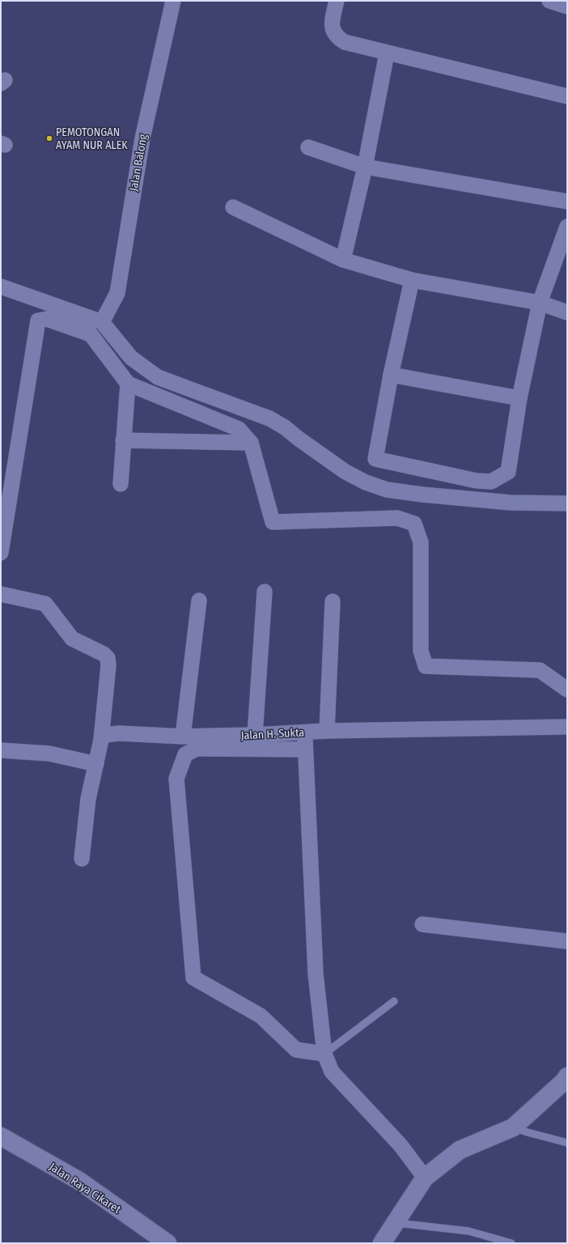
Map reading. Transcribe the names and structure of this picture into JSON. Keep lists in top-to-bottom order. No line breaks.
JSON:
{"streets":{"main road":["Jalan Raya Cikaret"],"street":["Jalan Balong","Jalan H. Sukta"]},"places":["PEMOTONGAN AYAM NUR ALEK"]}
